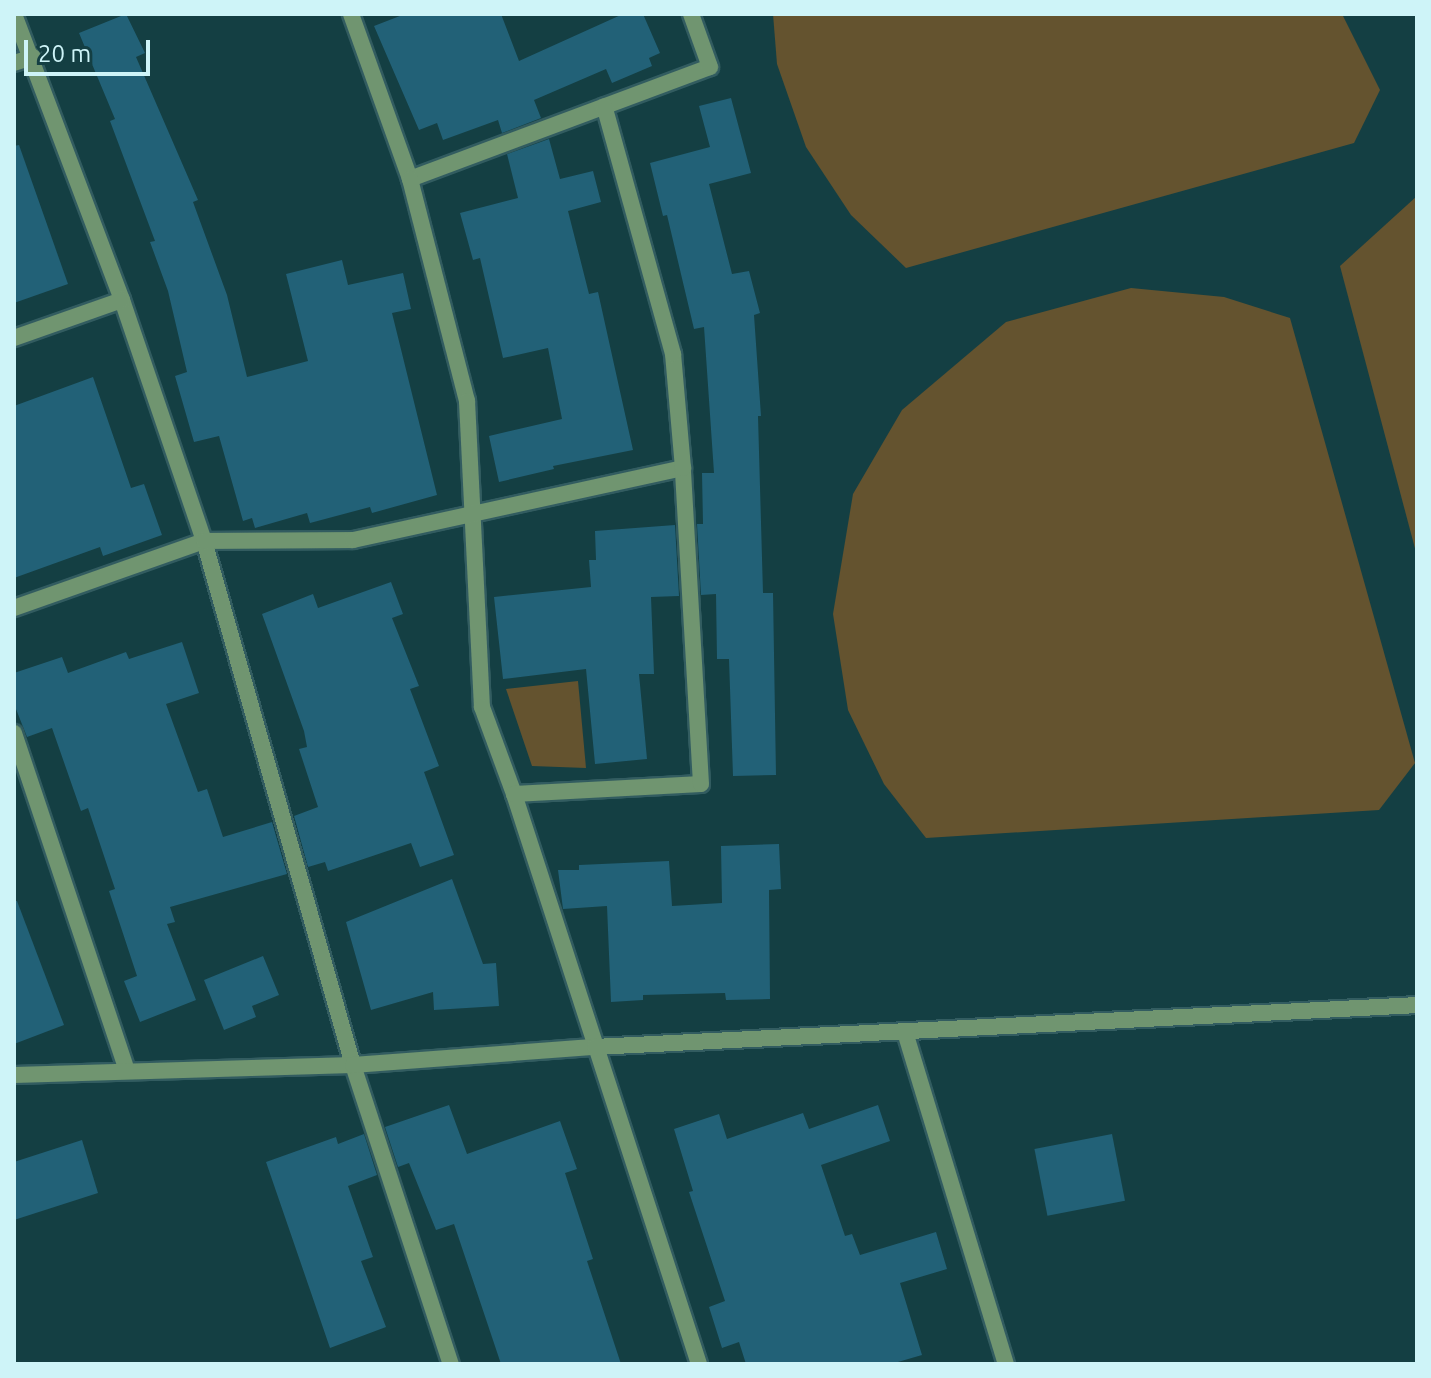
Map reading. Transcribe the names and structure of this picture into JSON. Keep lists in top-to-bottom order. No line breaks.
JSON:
{"scale_bar":"20 m"}
